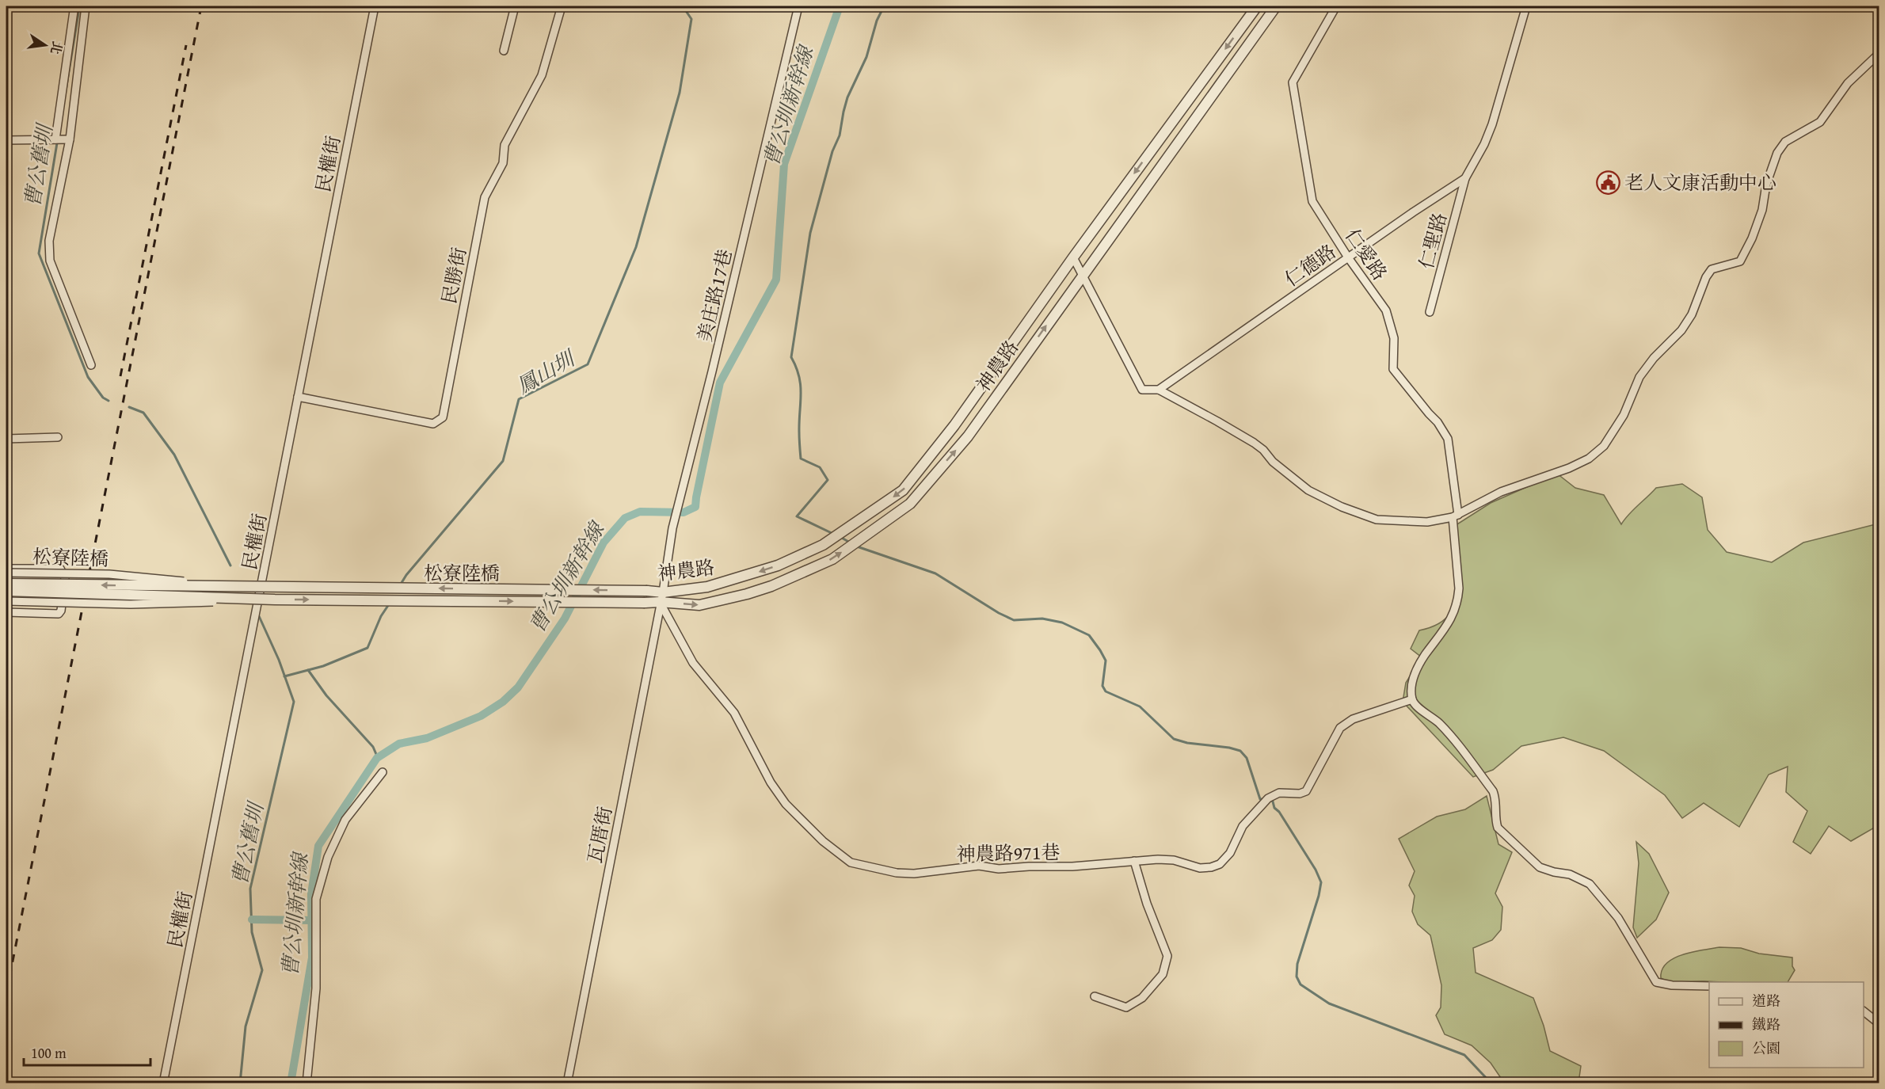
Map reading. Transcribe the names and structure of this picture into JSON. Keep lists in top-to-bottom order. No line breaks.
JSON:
{"streets":{"street":["民權街","仁聖路","仁愛路","仁德路","民勝街","美庄路17巷","神農路","松寮陸橋","瓦厝街","神農路971巷"]},"crossings":[["民權街","民勝街"],["仁聖路","仁德路"],["仁愛路","仁德路"],["仁愛路","神農路971巷"],["美庄路17巷","神農路"],["美庄路17巷","瓦厝街"],["美庄路17巷","神農路971巷"],["神農路","松寮陸橋"],["神農路","瓦厝街"],["神農路","神農路971巷"],["瓦厝街","神農路971巷"]],"water":["曹公圳新幹線","曹公舊圳","鳳山圳"],"places":{"public building":["老人文康活動中心"]},"legend":["道路","鐵路","公園"],"scale_bar":"100 m","north":"right"}
